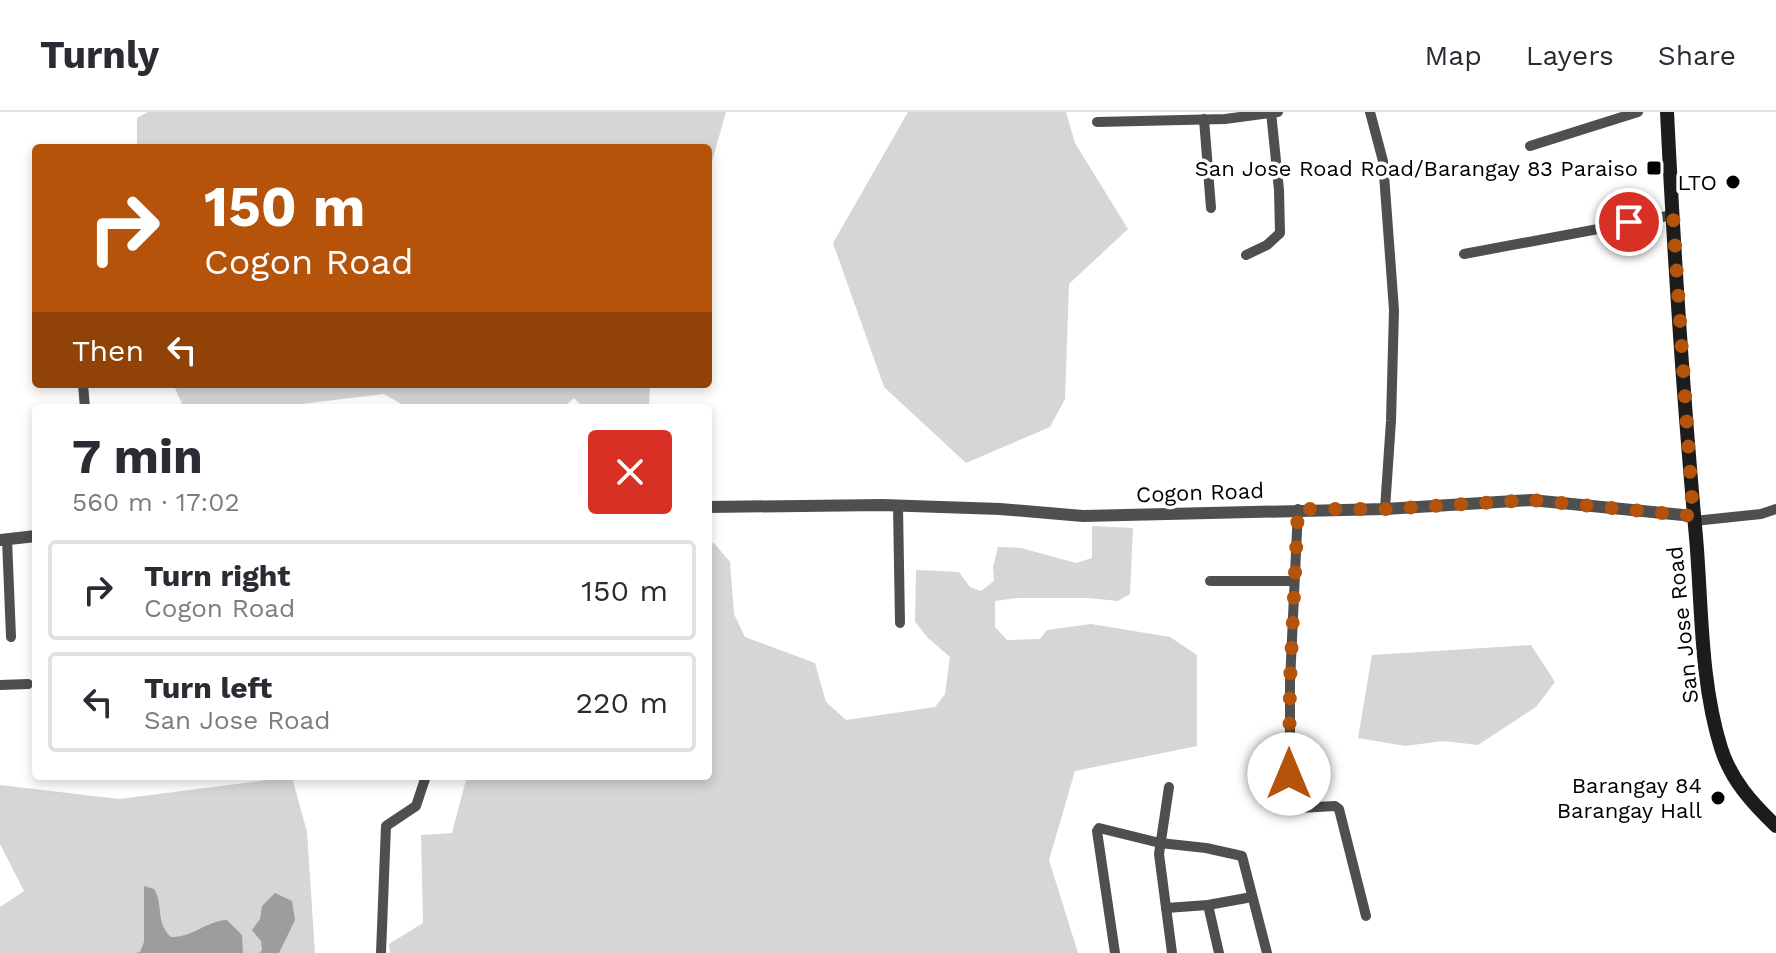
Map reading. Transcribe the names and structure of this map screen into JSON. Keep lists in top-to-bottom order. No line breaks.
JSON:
{"streets":{"main road":["San Jose Road"],"street":["Cogon Road"]},"crossings":[["Cogon Road","San Jose Road"]],"places":{"transit":["San Jose Road Road/Barangay 83 Paraiso"],"other":["LTO","Barangay 84 Barangay Hall"]},"page":{"header":"Turnly","nav":["Map","Layers","Share"],"turn":["150 m","Cogon Road"],"then":"Then","heading":["7 min","560 m · 17:02"],"list":[{"name":"Turn right","note":"Cogon Road","value":"150 m"},{"name":"Turn left","note":"San Jose Road","value":"220 m"}]}}
